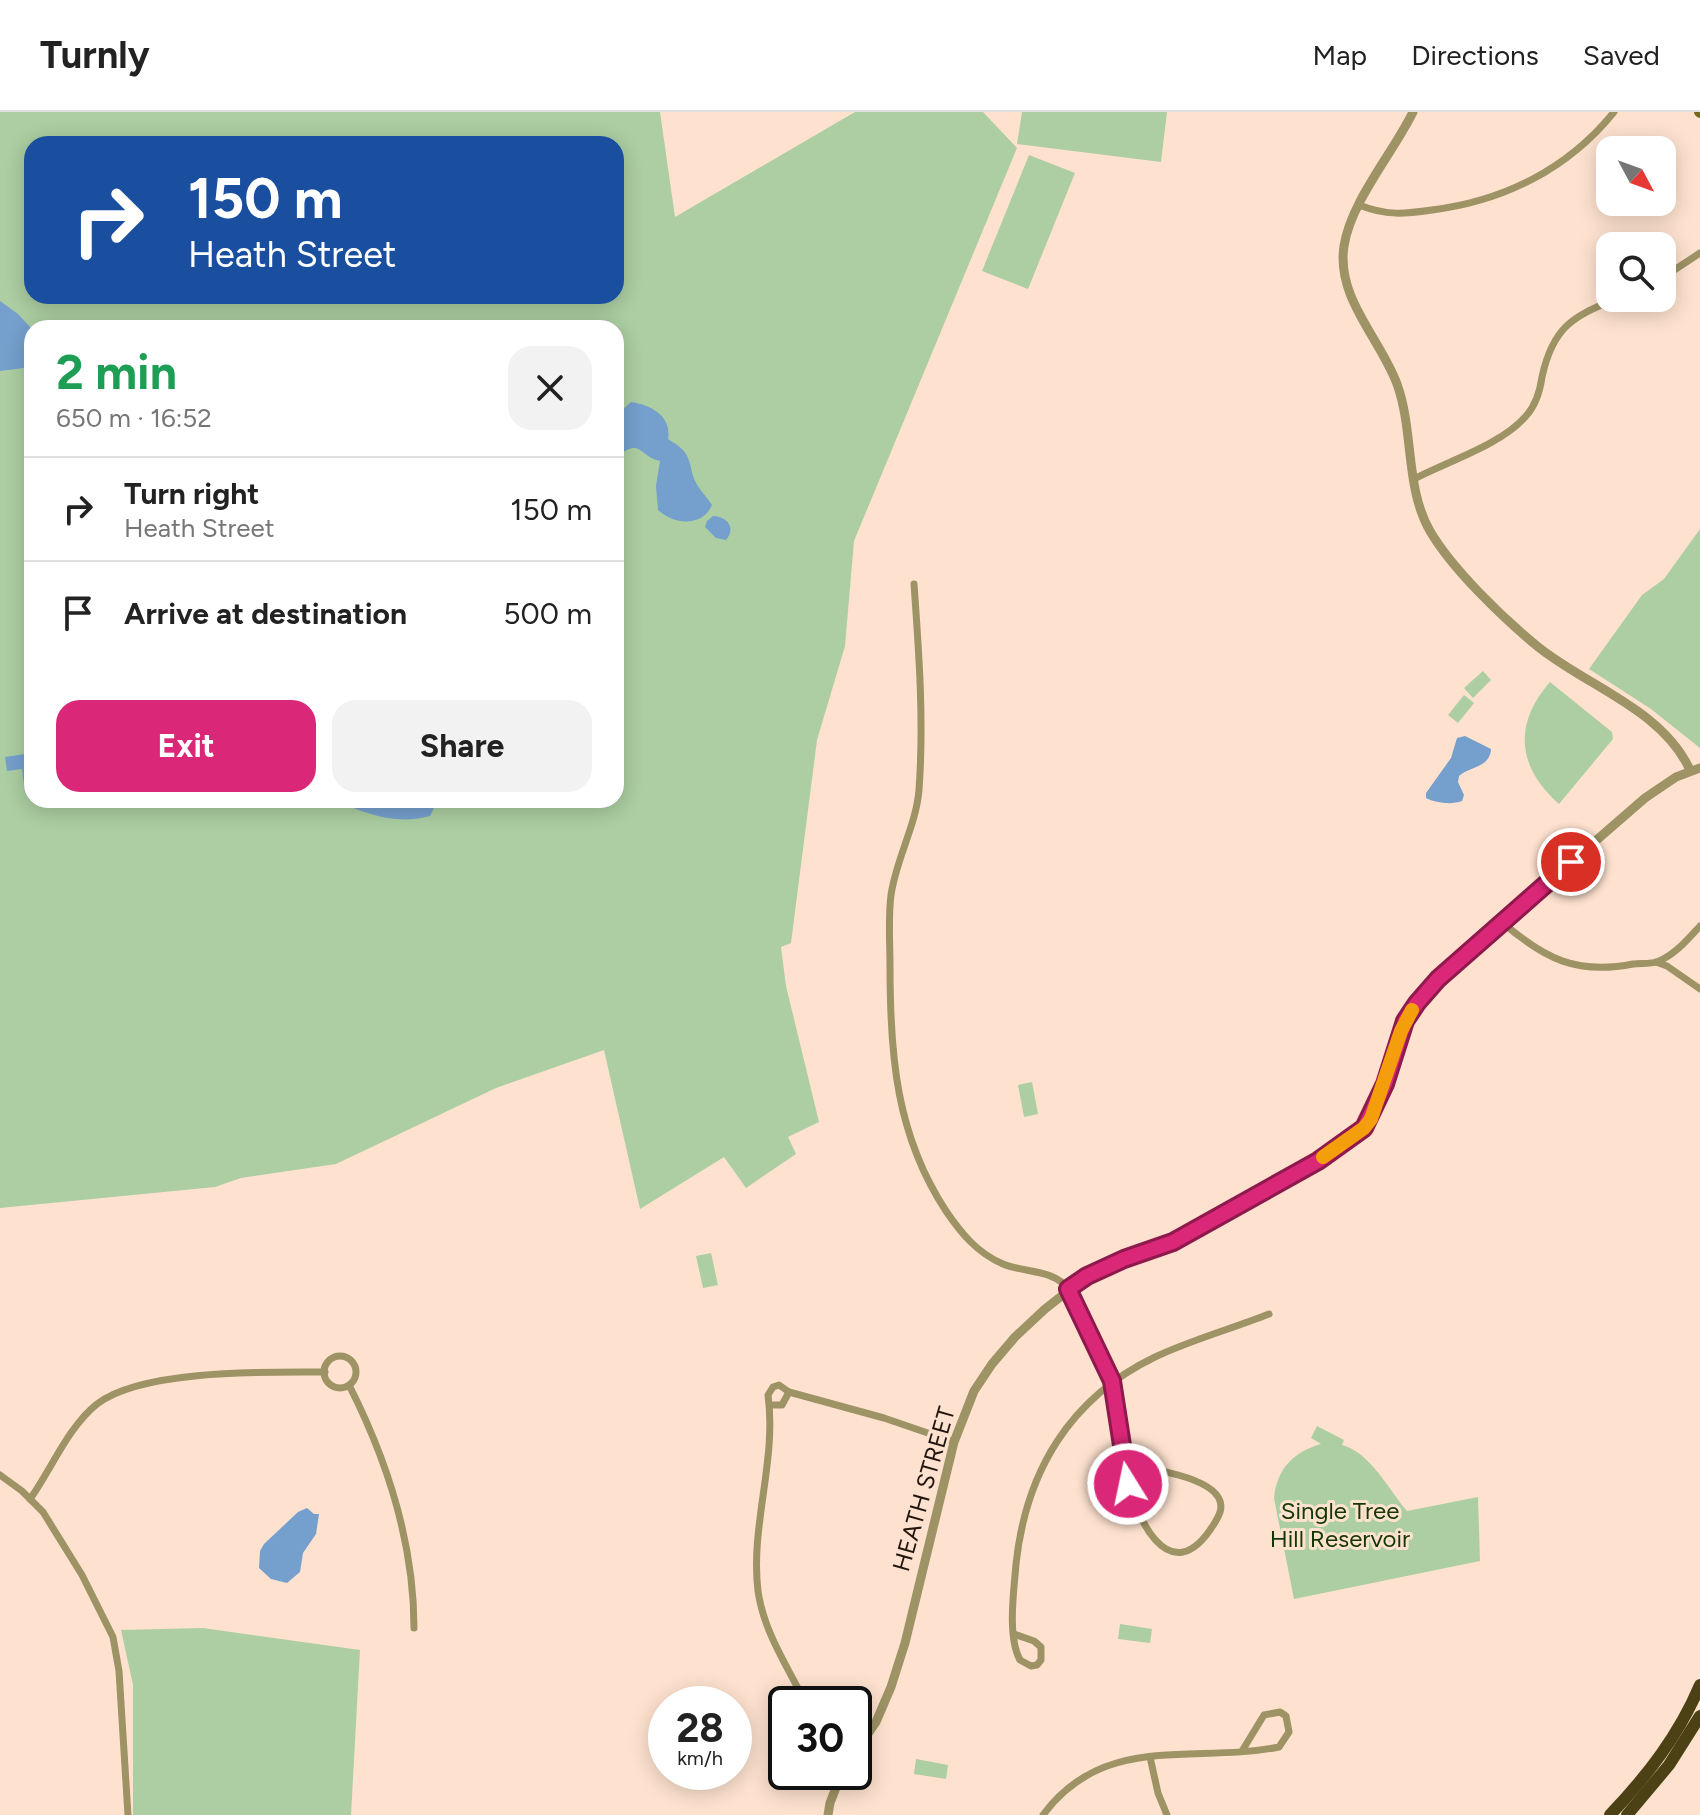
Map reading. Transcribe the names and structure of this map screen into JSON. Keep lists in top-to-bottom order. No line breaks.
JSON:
{"streets":{"street":["HEATH STREET"]},"parks":["Single Tree Hill Reservoir"],"north":"bottom right","page":{"header":"Turnly","nav":["Map","Directions","Saved"],"turn":["150 m","Heath Street"],"heading":["2 min","650 m · 16:52"],"list":[{"name":"Turn right","note":"Heath Street","value":"150 m"},{"name":"Arrive at destination","value":"500 m"}],"buttons":["Exit","Share"],"speed":"28 km/h","limit":"30"}}
